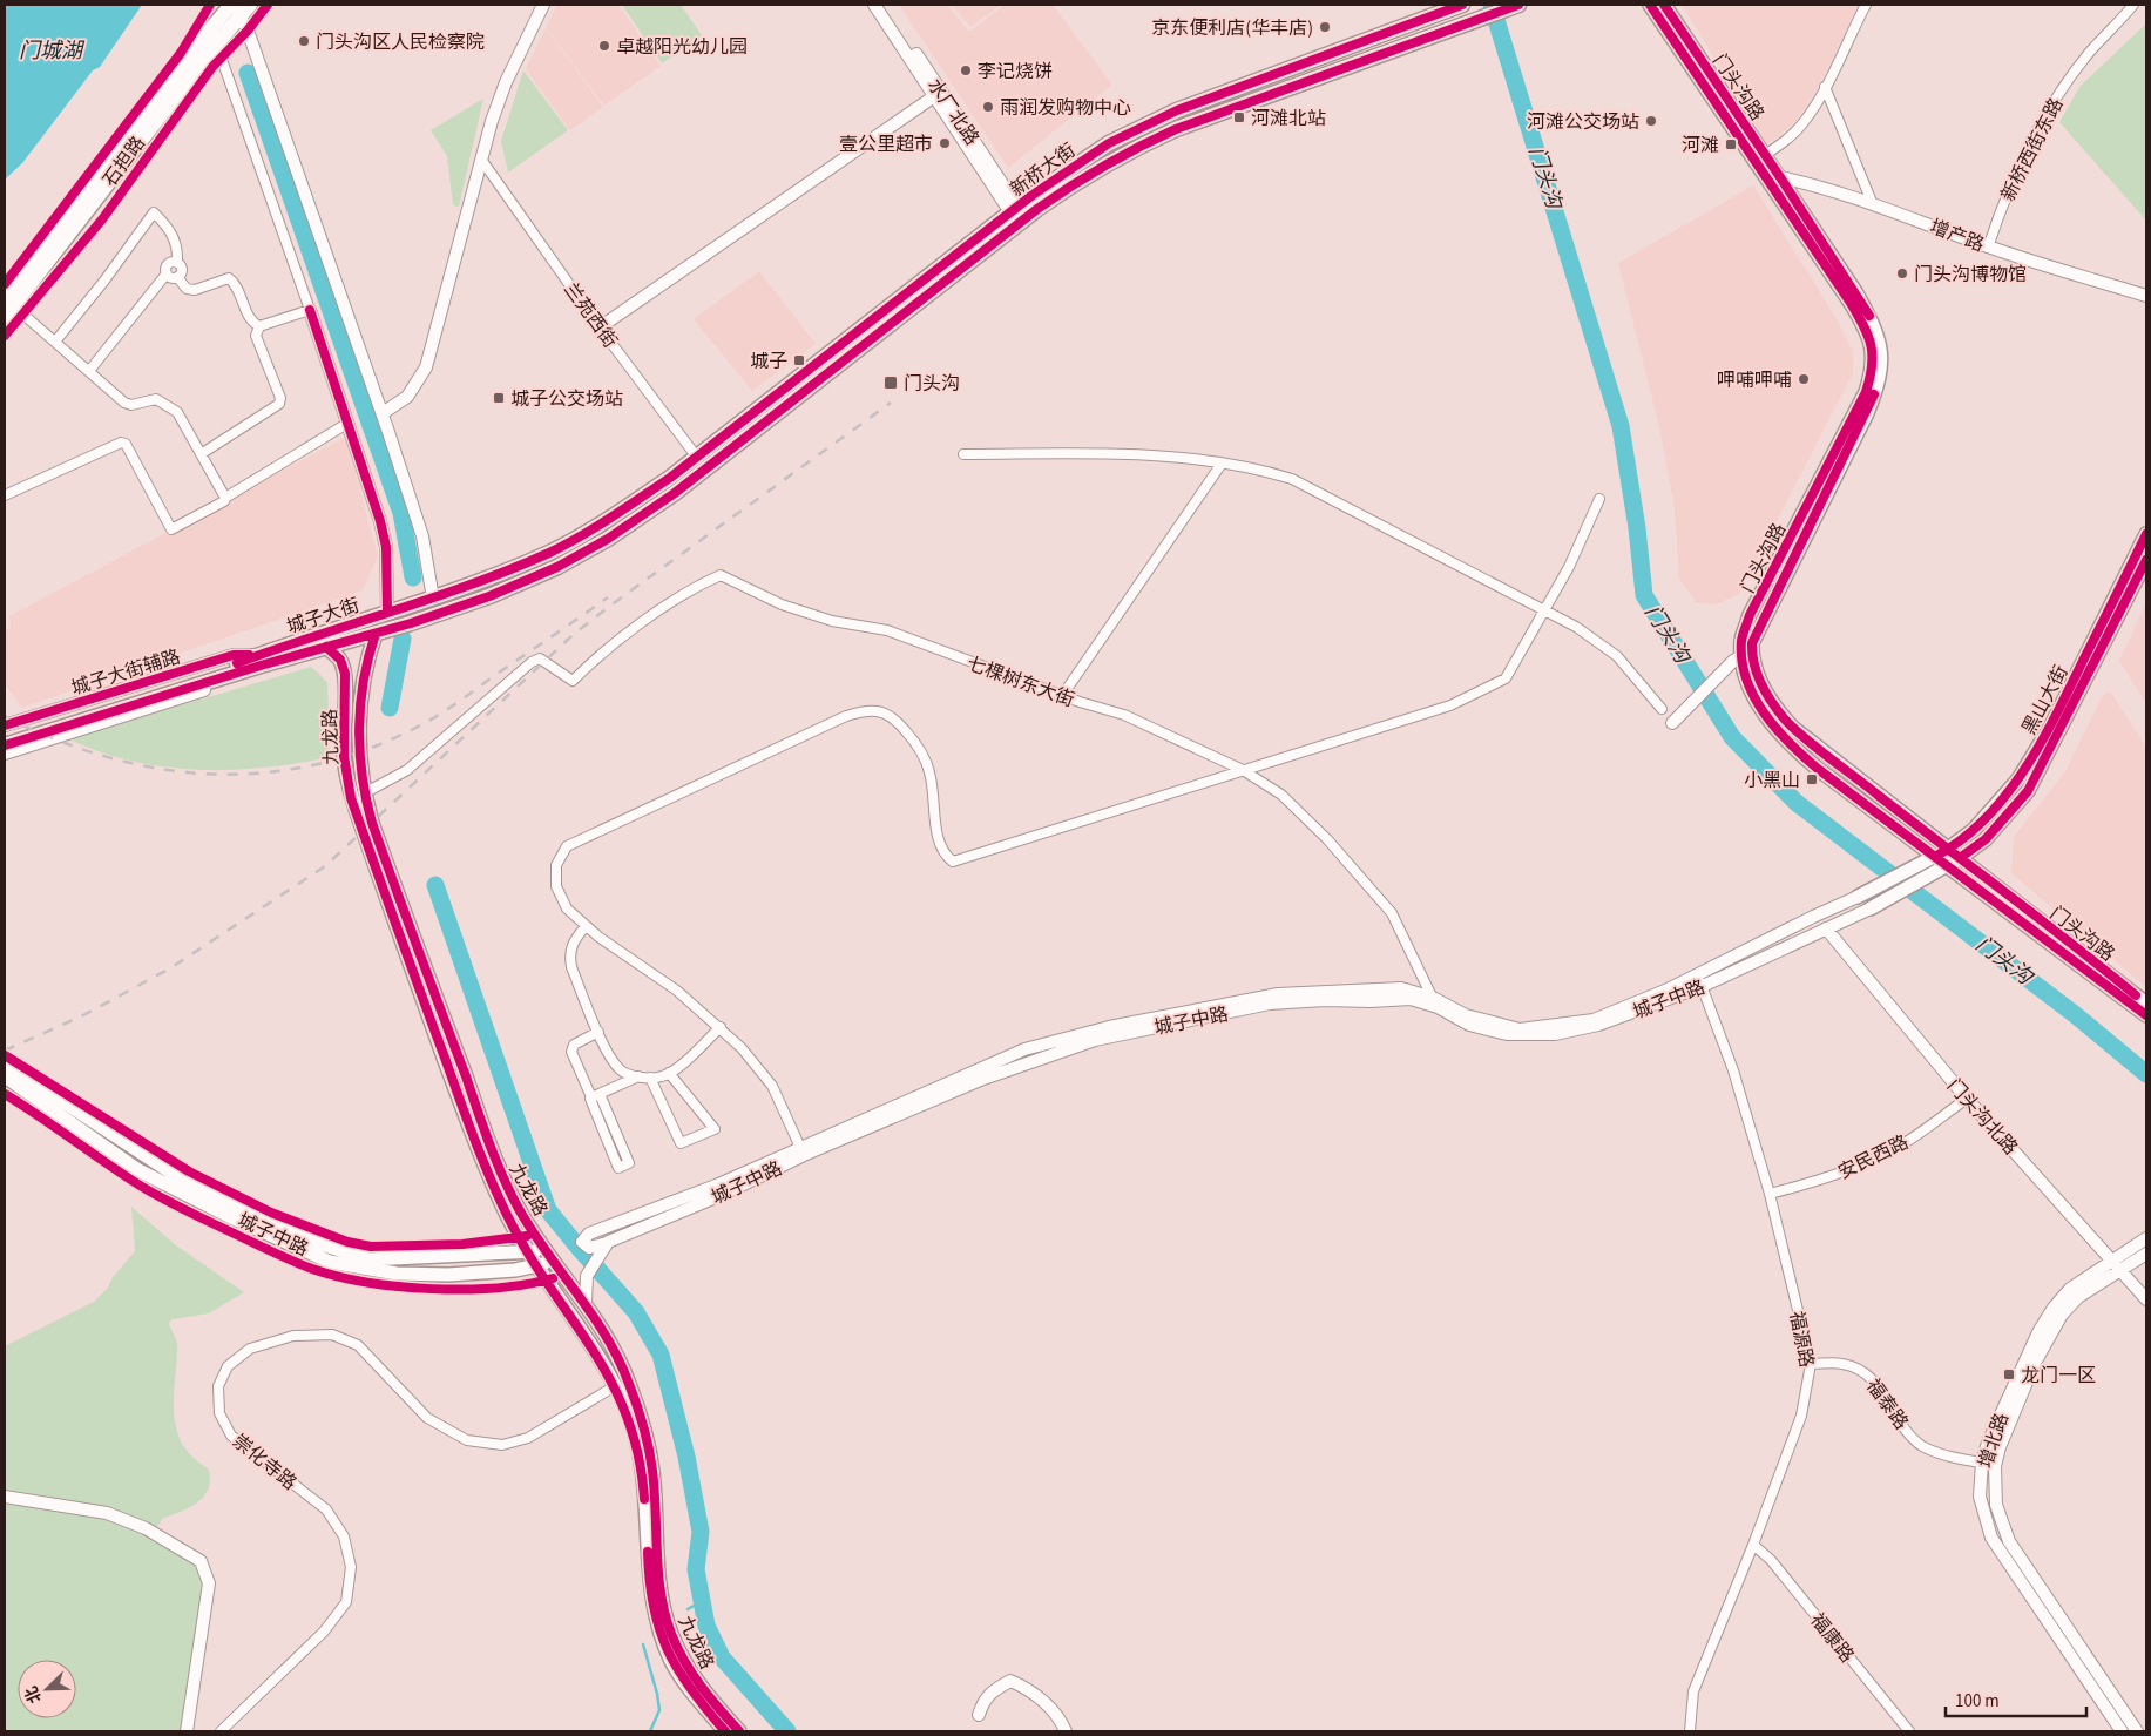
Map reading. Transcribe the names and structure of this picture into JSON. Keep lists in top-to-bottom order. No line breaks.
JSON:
{"streets":{"main road":["门头沟路","石担路","新桥大街","城子大街","黑山大街","九龙路","城子中路"],"street":["水厂北路","新桥西街东路","增产路","兰苑西街","城子大街辅路","七棵树东大街","门头沟北路","安民西路","福源路","福泰路","增北路","崇化寺路","福康路"]},"crossings":[["门头沟路","增产路"],["门头沟路","黑山大街"],["门头沟路","城子中路"],["水厂北路","新桥大街"],["新桥西街东路","增产路"],["新桥大街","兰苑西街"],["新桥大街","城子大街"],["兰苑西街","城子大街"],["城子大街","城子大街辅路"],["城子大街","九龙路"],["七棵树东大街","九龙路"],["七棵树东大街","城子中路"],["黑山大街","城子中路"],["九龙路","城子中路"],["九龙路","崇化寺路"],["城子中路","门头沟北路"],["城子中路","福源路"],["门头沟北路","安民西路"],["门头沟北路","增北路"],["安民西路","福源路"],["福源路","福泰路"],["福源路","福康路"],["福泰路","增北路"]],"water":["门城湖","门头沟"],"places":{"other":["京东便利店(华丰店)","门头沟区人民检察院","卓越阳光幼儿园","李记烧饼","雨润发购物中心","河滩公交场站","壹公里超市","门头沟博物馆","呷哺呷哺"],"transit":["河滩北站","河滩","城子","门头沟","城子公交场站","小黑山","龙门一区"]},"scale_bar":"100 m","north":"bottom left"}
